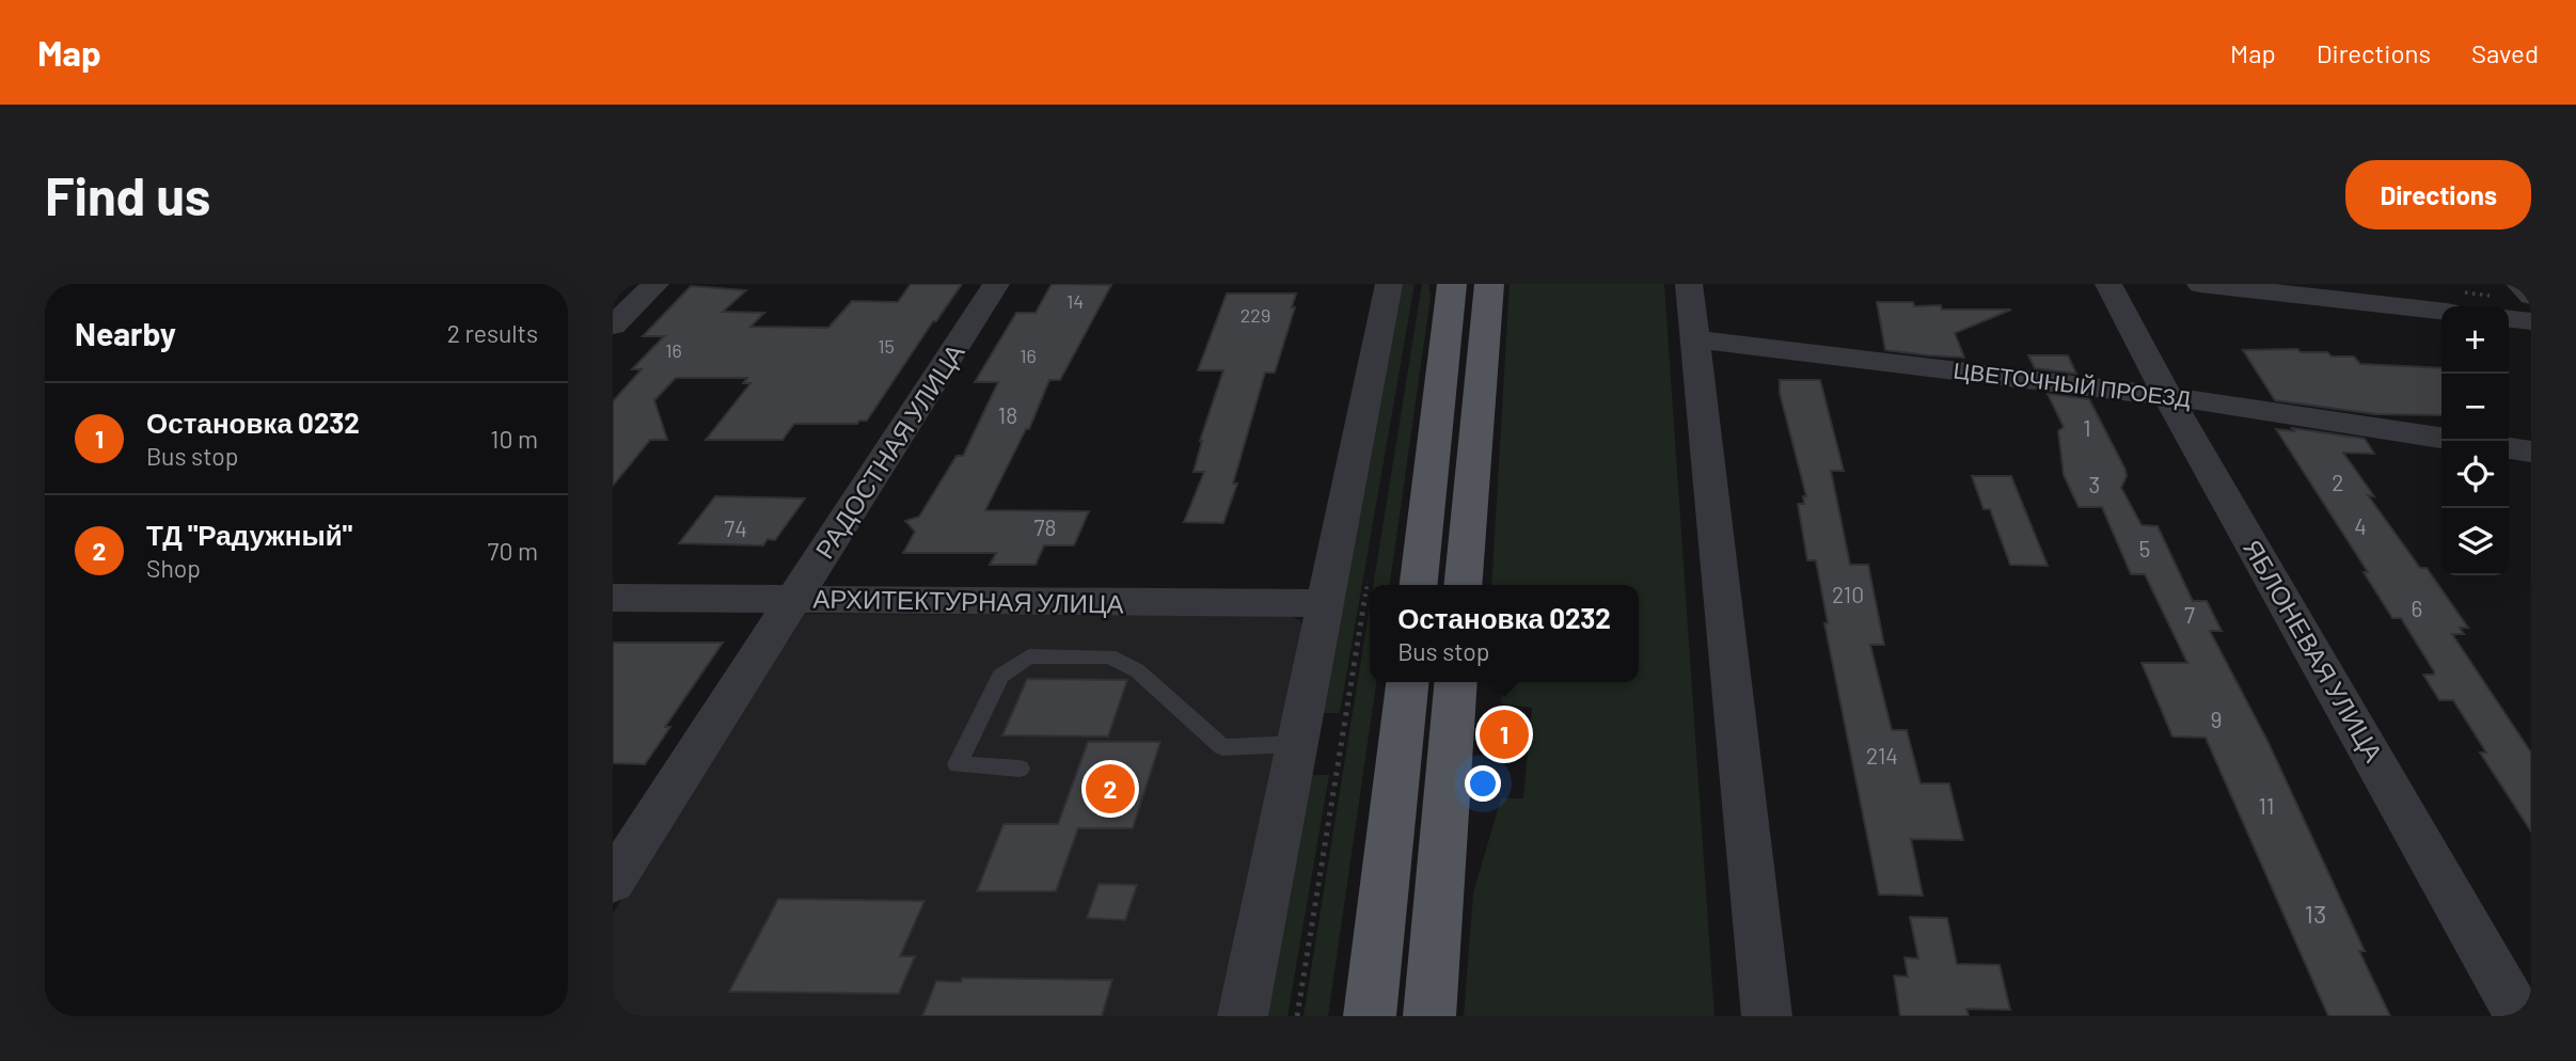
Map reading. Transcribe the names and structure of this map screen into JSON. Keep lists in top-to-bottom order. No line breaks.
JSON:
{"streets":{"street":["ЦВЕТОЧНЫЙ ПРОЕЗД","РАДОСТНАЯ УЛИЦА","АРХИТЕКТУРНАЯ УЛИЦА","ЯБЛОНЕВАЯ УЛИЦА"]},"crossings":[["ЦВЕТОЧНЫЙ ПРОЕЗД","ЯБЛОНЕВАЯ УЛИЦА"],["РАДОСТНАЯ УЛИЦА","АРХИТЕКТУРНАЯ УЛИЦА"]],"house_numbers":["14","229","15","16","16","18","1","2","3","4","78","74","5","210","6","7","9","214","11","13"],"page":{"header":"Map","nav":["Map","Directions","Saved"],"buttons":"Directions","title":"Find us","heading":["Nearby","2 results"],"map_buttons":["+","−"],"list":[{"mark":"1","name":"Остановка 0232","note":"Bus stop","value":"10 m"},{"mark":"2","name":"ТД \"Радужный\"","note":"Shop","value":"70 m"}],"popup":["Остановка 0232","Bus stop"],"pins":["1","2"]}}
